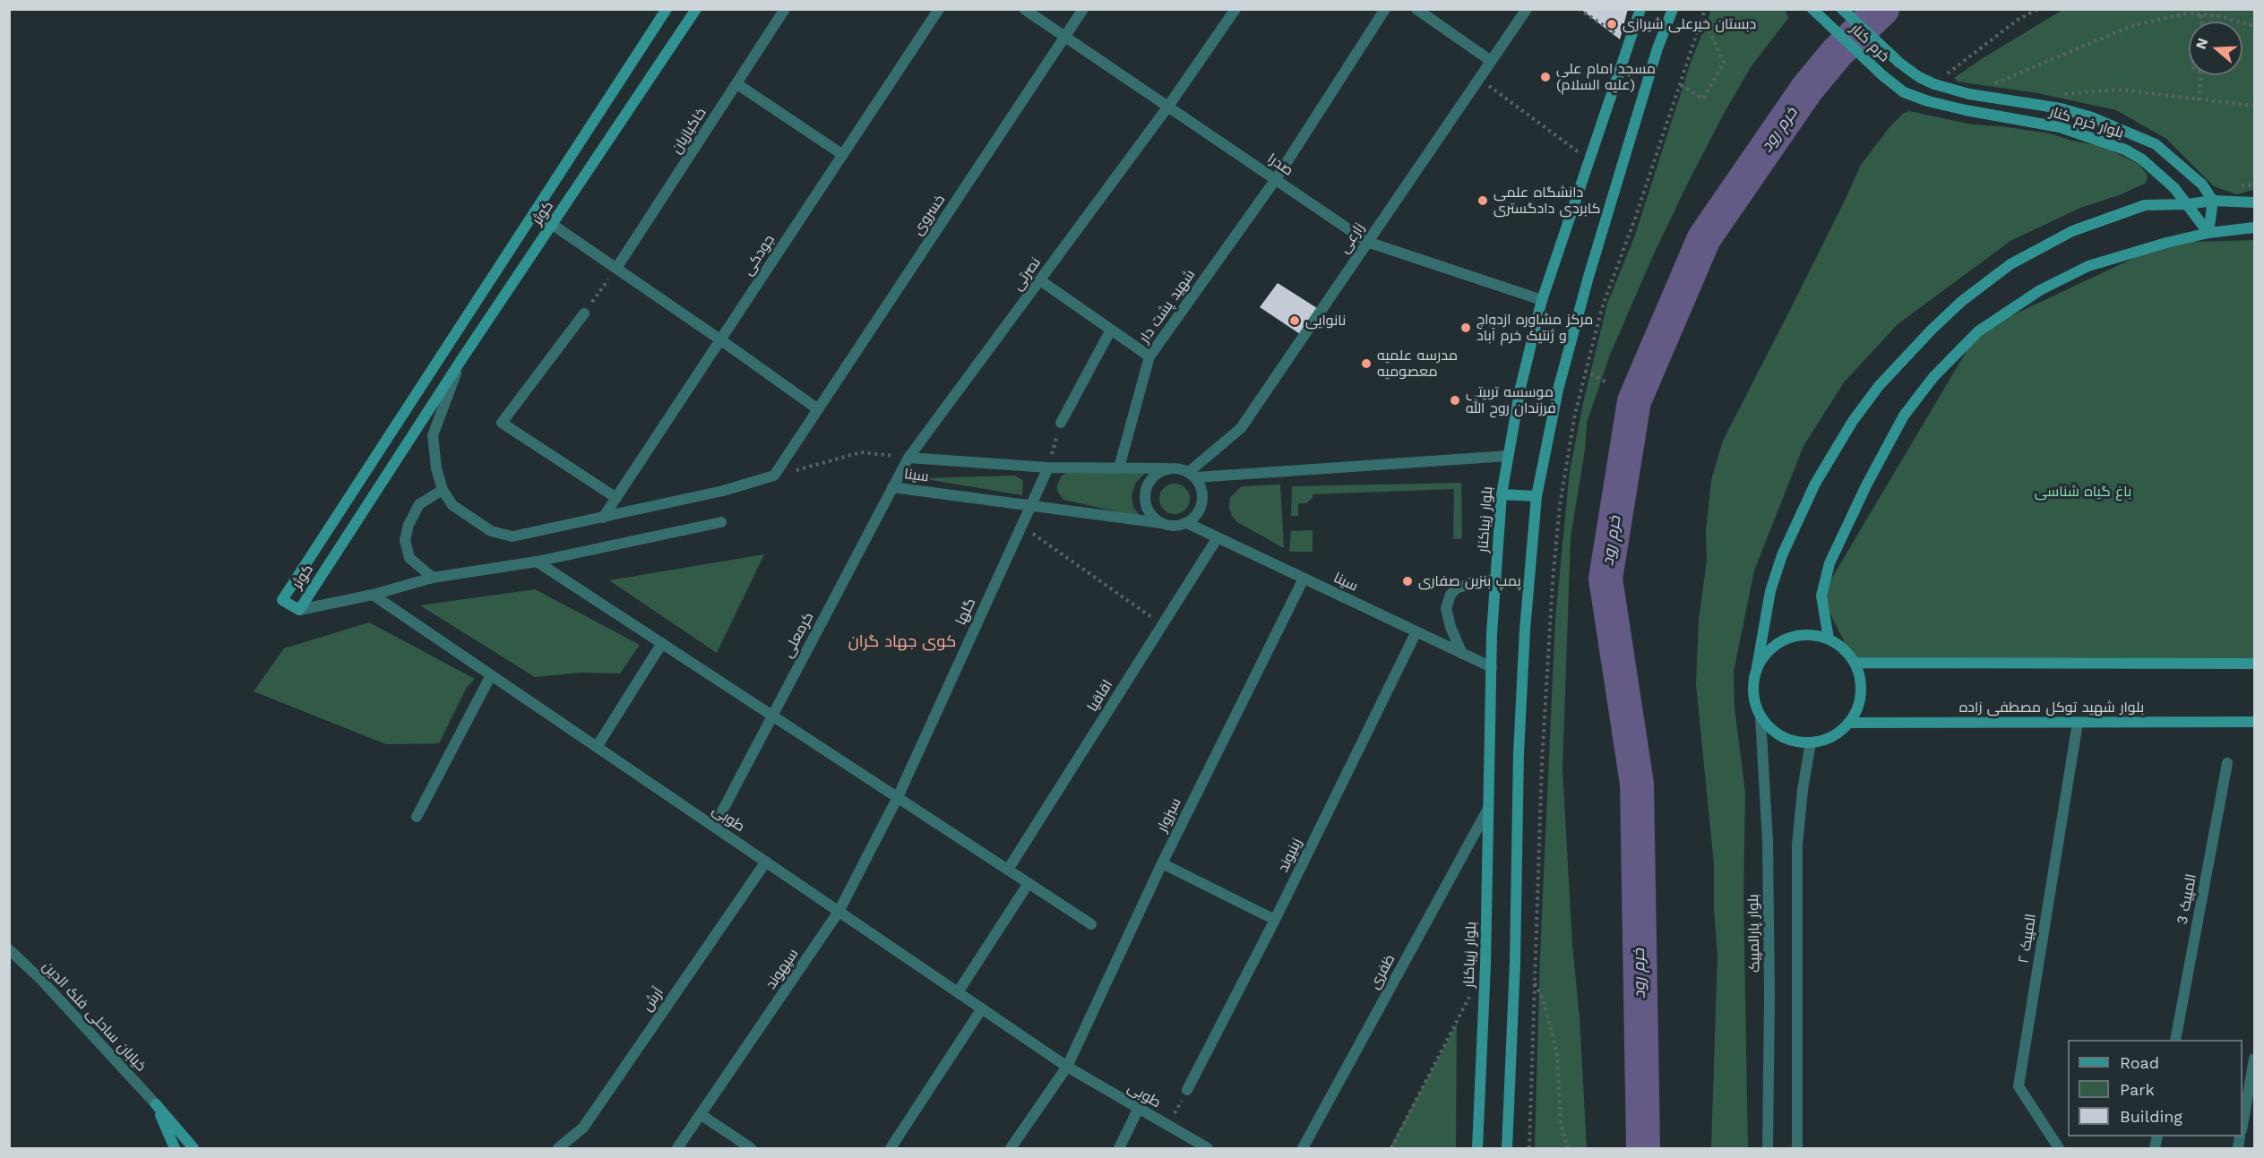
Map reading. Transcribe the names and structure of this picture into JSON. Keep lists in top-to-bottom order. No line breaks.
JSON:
{"streets":{"main road":["خرم کنار","بلوار خرم کنار","کوثر","بلوار زیباکنار","بلوار شهید توکل مصطفی زاده"],"street":["خاکبازیان","صدرا","خسروی","زارعی","جودکی","نصرتی","شهید پشت دار","سینا","گلها","کرمعلی","اقاقیا","سبزوار","طوبی","زینیوند","المپیک 3","بلوار پارالمپیک","المپیک ۲","سپهوند","ظفری","آرش","خیابان ساحلی فلک الدین"]},"crossings":[["خرم کنار","بلوار خرم کنار"],["صدرا","خسروی"],["صدرا","زارعی"],["صدرا","نصرتی"],["صدرا","شهید پشت دار"],["صدرا","بلوار زیباکنار"],["زارعی","سینا"],["نصرتی","کرمعلی"],["سینا","بلوار زیباکنار"],["سینا","گلها"],["سینا","کرمعلی"],["سینا","اقاقیا"],["سینا","سبزوار"],["سینا","زینیوند"],["بلوار زیباکنار","ظفری"],["گلها","سپهوند"],["کرمعلی","طوبی"],["بلوار شهید توکل مصطفی زاده","بلوار پارالمپیک"],["بلوار شهید توکل مصطفی زاده","المپیک ۲"],["سبزوار","طوبی"],["طوبی","سپهوند"],["طوبی","آرش"]],"districts":["کوی جهاد گران"],"water":["خرم رود"],"parks":["باغ گیاه شناسی"],"places":["دبستان خیرعلی شیرازی","مسجد امام علی (علیه السلام)","دانشگاه علمی کابردی دادگستری","نانوایی","مرکز مشاوره ازدواج و ژنتیک خرم آباد","مدرسه علمیه معصومیه","موسسه تربیتی فرزندان روح الله","پمپ بنزین صفاری"],"legend":["Road","Park","Building"],"north":"left"}
